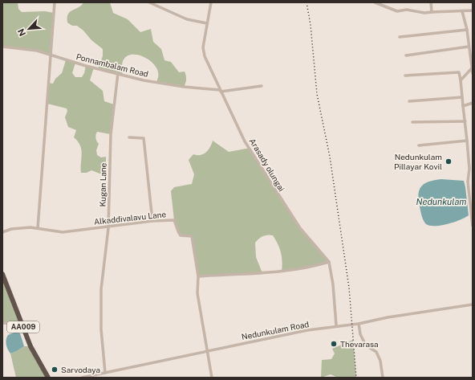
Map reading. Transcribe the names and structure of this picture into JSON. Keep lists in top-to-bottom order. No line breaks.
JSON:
{"streets":{"highway":["AA009"],"street":["Ponnambalam Road","Arasady olungai","Kugan Lane","Alkaddivalavu Lane","Nedunkulam Road"]},"crossings":[["Ponnambalam Road","Arasady olungai"],["Ponnambalam Road","Kugan Lane"],["Kugan Lane","Alkaddivalavu Lane"],["Kugan Lane","Nedunkulam Road"],["Alkaddivalavu Lane","Nedunkulam Road"]],"water":["Nedunkulam"],"places":["Nedunkulam Pillayar Kovil","Thevarasa","Sarvodaya"],"north":"bottom left"}
